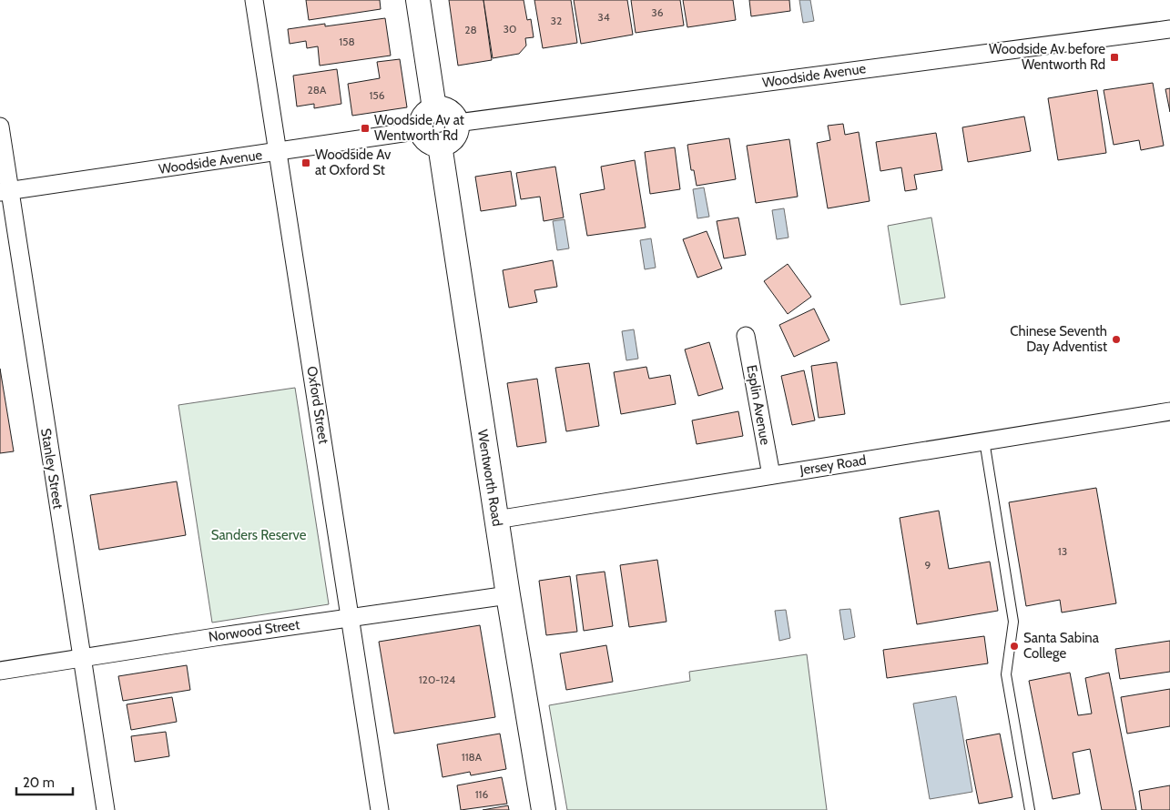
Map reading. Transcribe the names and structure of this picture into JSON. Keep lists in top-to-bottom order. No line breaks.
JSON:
{"streets":{"street":["Woodside Avenue","Oxford Street","Esplin Avenue","Jersey Road","Stanley Street","Wentworth Road","Norwood Street"]},"crossings":[["Woodside Avenue","Oxford Street"],["Woodside Avenue","Stanley Street"],["Woodside Avenue","Wentworth Road"],["Oxford Street","Norwood Street"],["Esplin Avenue","Jersey Road"],["Jersey Road","Wentworth Road"],["Stanley Street","Norwood Street"],["Wentworth Road","Norwood Street"]],"parks":["Sanders Reserve"],"places":{"transit":["Woodside Av before Wentworth Rd","Woodside Av at Wentworth Rd","Woodside Av at Oxford St"],"other":["Chinese Seventh Day Adventist","Santa Sabina College"]},"house_numbers":["36","34","32","30","28","158","28A","156","13","9","120-124","118A","116"],"scale_bar":"20 m"}
